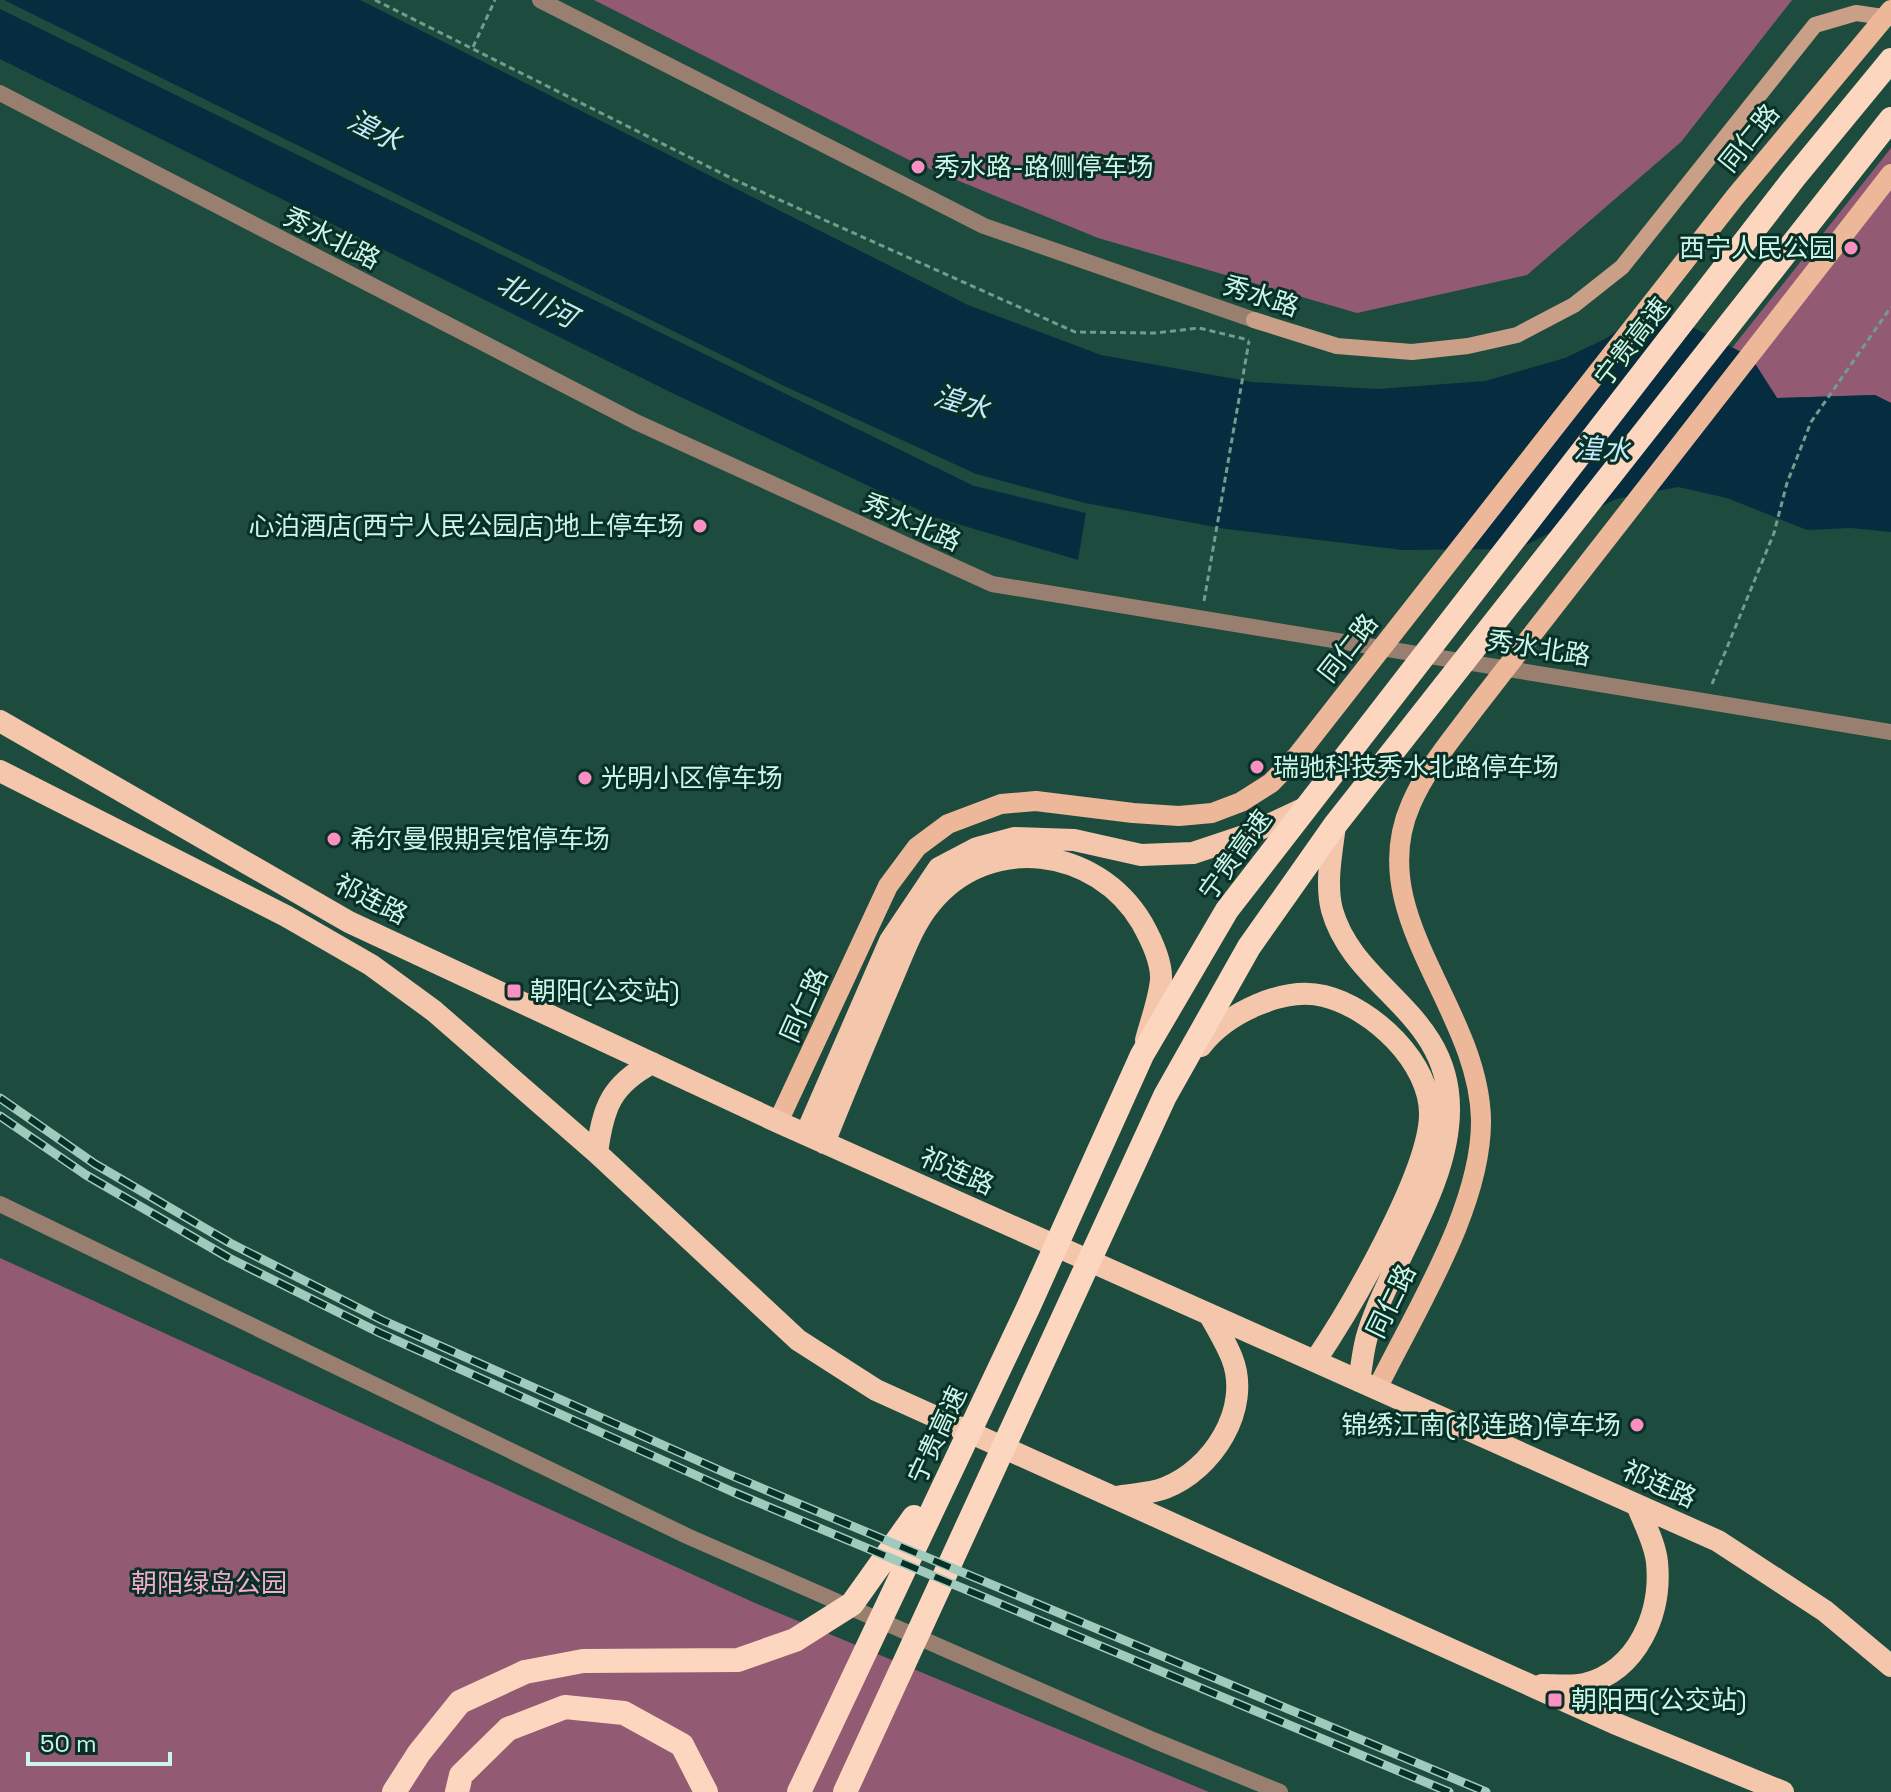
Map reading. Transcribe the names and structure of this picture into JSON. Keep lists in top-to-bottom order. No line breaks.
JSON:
{"streets":{"highway":["宁贵高速","祁连路"],"main road":["同仁路","秀水路"],"street":["秀水北路"]},"crossings":[["同仁路","祁连路"]],"water":["湟水","北川河"],"parks":["朝阳绿岛公园"],"places":{"other":["秀水路-路侧停车场","西宁人民公园","心泊酒店(西宁人民公园店)地上停车场","瑞驰科技秀水北路停车场","光明小区停车场","希尔曼假期宾馆停车场","锦绣江南(祁连路)停车场"],"transit":["朝阳(公交站)","朝阳西(公交站)"]},"scale_bar":"50 m"}
